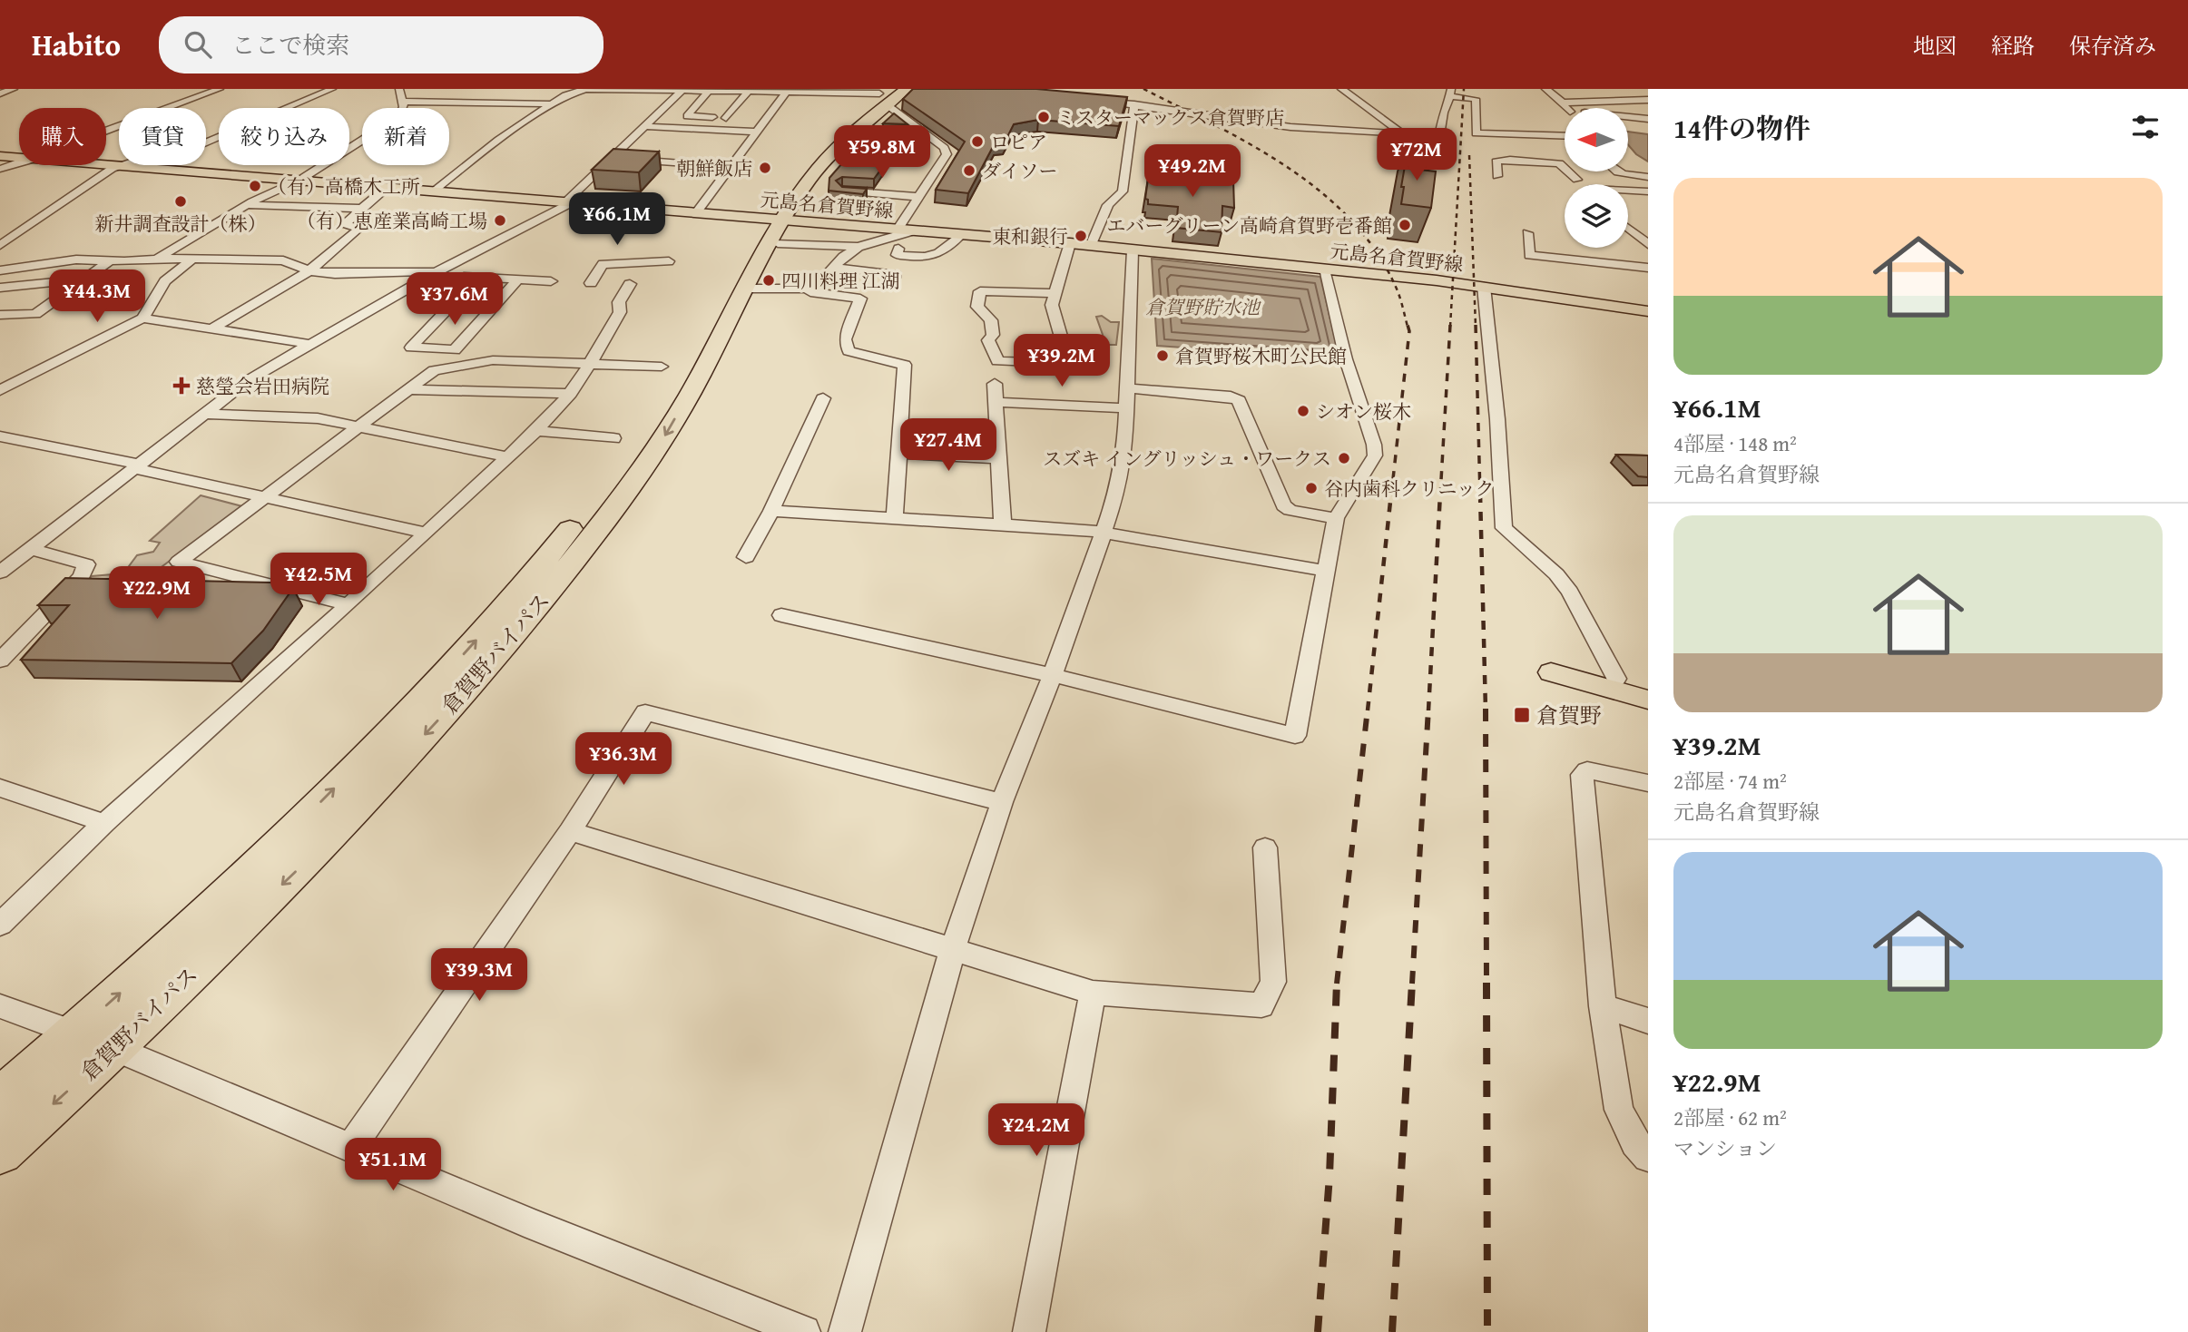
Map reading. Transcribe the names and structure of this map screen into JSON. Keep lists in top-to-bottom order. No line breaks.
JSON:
{"streets":{"highway":["倉賀野バイパス"],"main road":["元島名倉賀野線"]},"crossings":[["元島名倉賀野線","倉賀野バイパス"]],"water":["倉賀野貯水池"],"places":{"other":["ミスターマックス倉賀野店","ロピア","朝鮮飯店","ダイソー","（有）高橋木工所","新井調査設計（株）","（有）恵産業高崎工場","エバーグリーン高崎倉賀野壱番館","東和銀行","四川料理 江湖","倉賀野桜木町公民館","シオン桜木","スズキ イングリッシュ・ワークス","谷内歯科クリニック"],"health":["慈瑩会岩田病院"],"transit":["倉賀野"]},"north":"left","page":{"header":"Habito","search":"ここで検索","nav":["地図","経路","保存済み"],"heading":"14件の物件","chip":["購入","賃貸","絞り込み","新着"],"price":["¥59.8M","¥72M","¥49.2M","¥66.1M","¥44.3M","¥37.6M","¥39.2M","¥27.4M","¥42.5M","¥22.9M","¥36.3M","¥39.3M","¥24.2M","¥51.1M"],"list":[{"name":"¥66.1M","note":"4部屋 · 148 m² · 元島名倉賀野線"},{"name":"¥39.2M","note":"2部屋 · 74 m² · 元島名倉賀野線"},{"name":"¥22.9M","note":"2部屋 · 62 m² · マンション"}]}}
